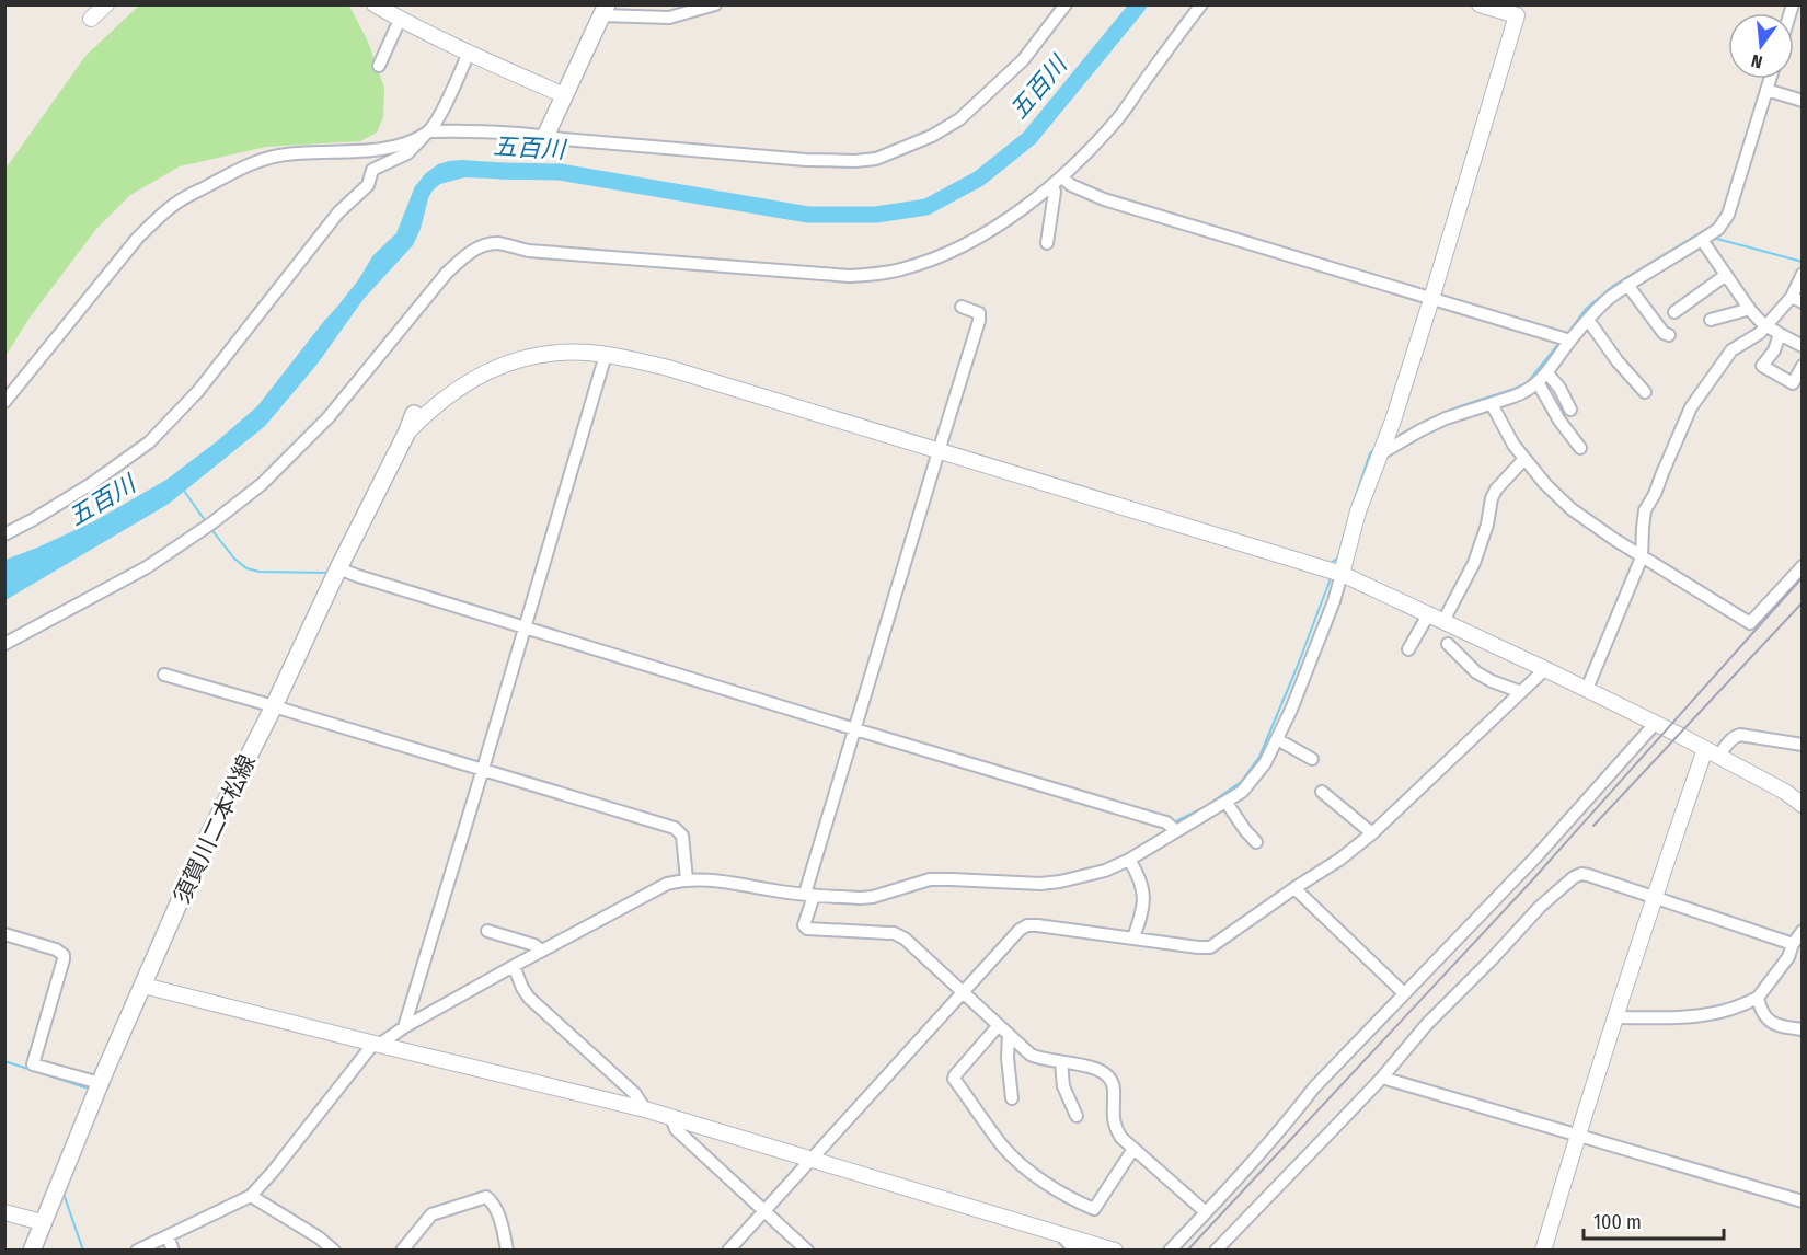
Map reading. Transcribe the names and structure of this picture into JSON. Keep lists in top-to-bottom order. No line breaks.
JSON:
{"streets":{"main road":["須賀川二本松線"]},"water":["五百川"],"scale_bar":"100 m","north":"bottom"}
